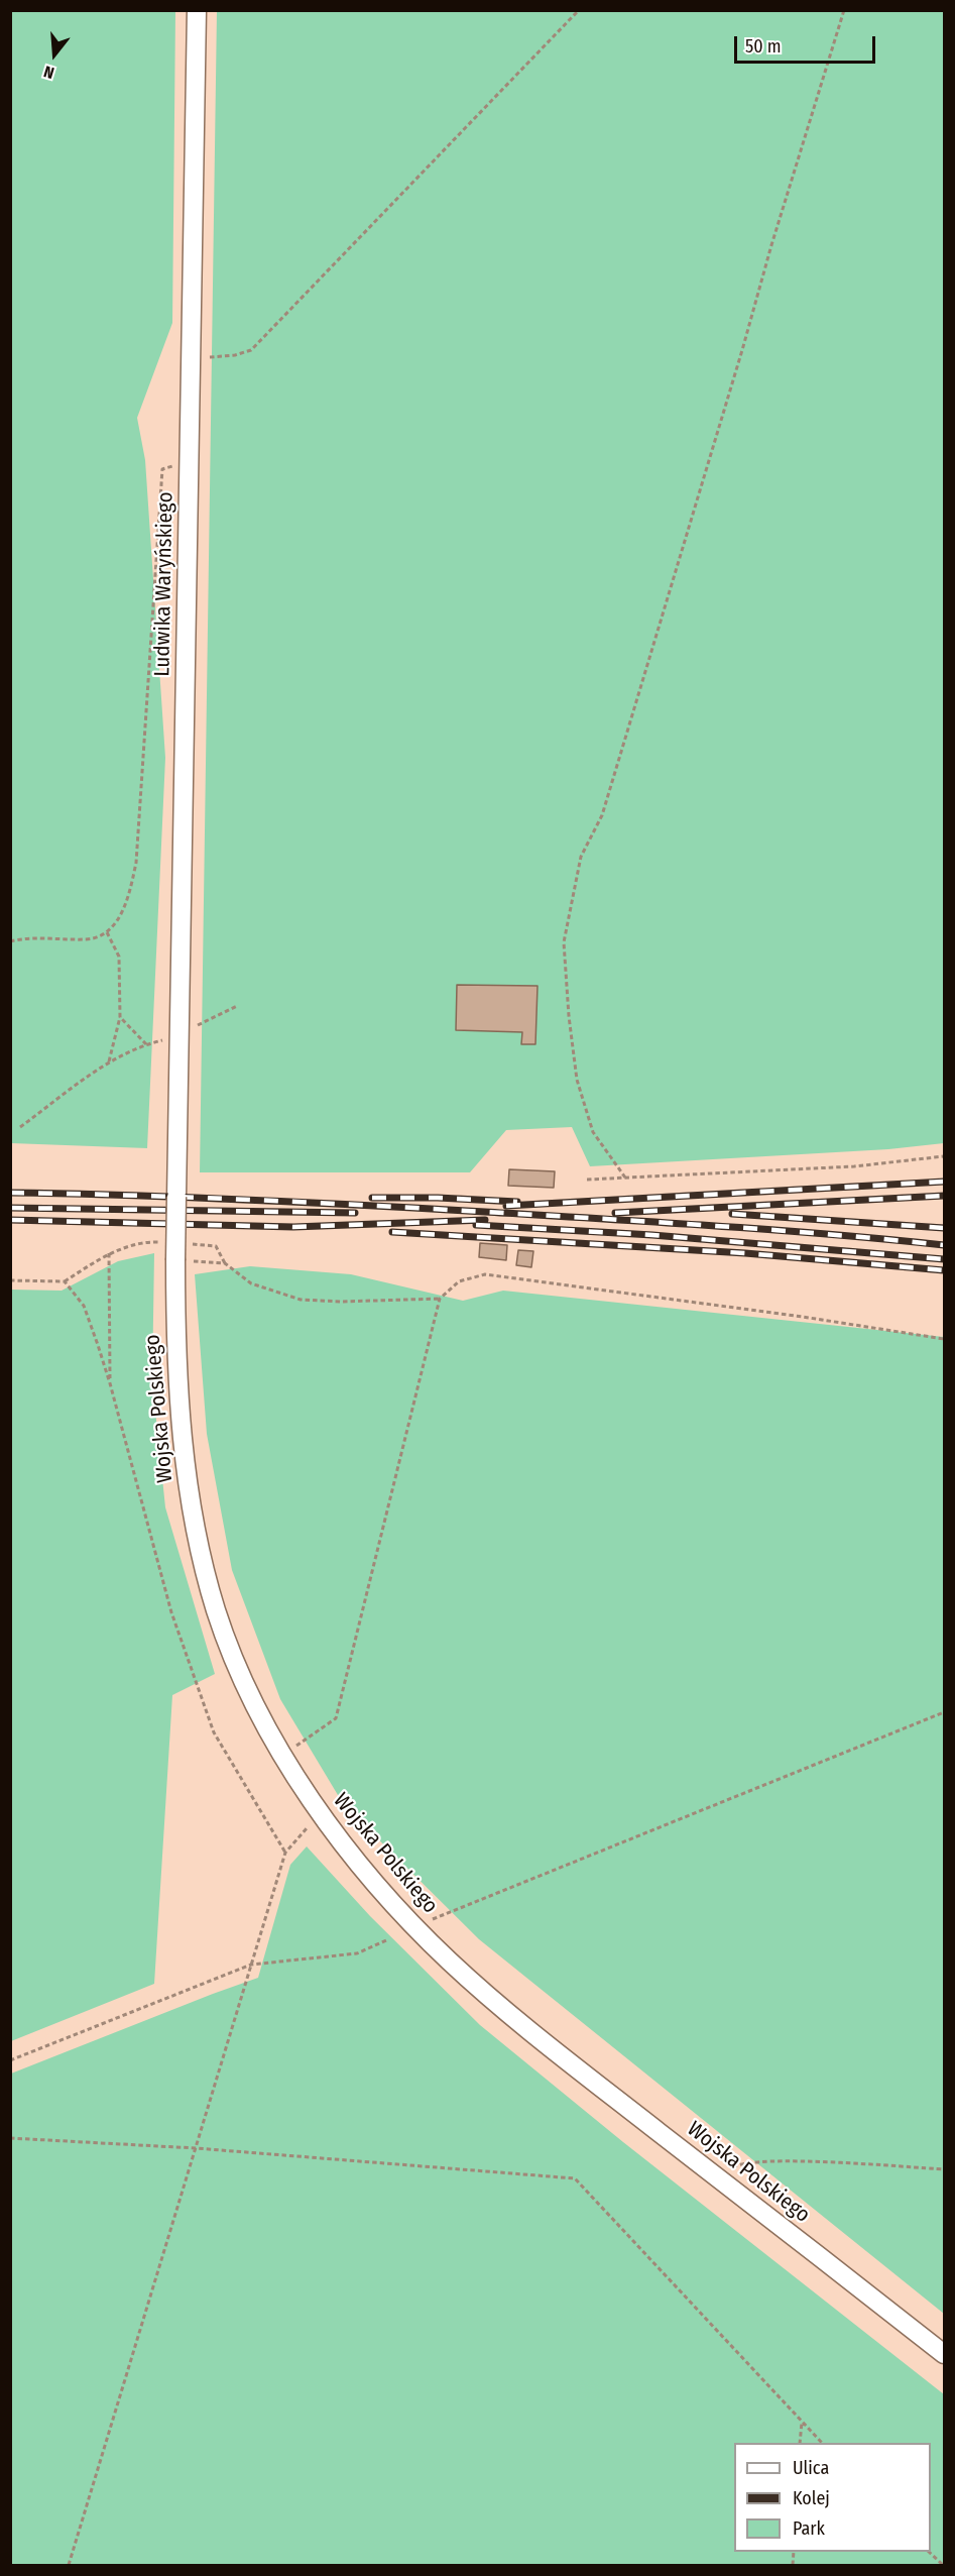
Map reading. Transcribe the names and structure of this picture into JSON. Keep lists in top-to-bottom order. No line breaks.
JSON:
{"streets":{"street":["Ludwika Waryńskiego","Wojska Polskiego"]},"crossings":[["Ludwika Waryńskiego","Wojska Polskiego"]],"legend":["Ulica","Kolej","Park"],"scale_bar":"50 m","north":"bottom"}
